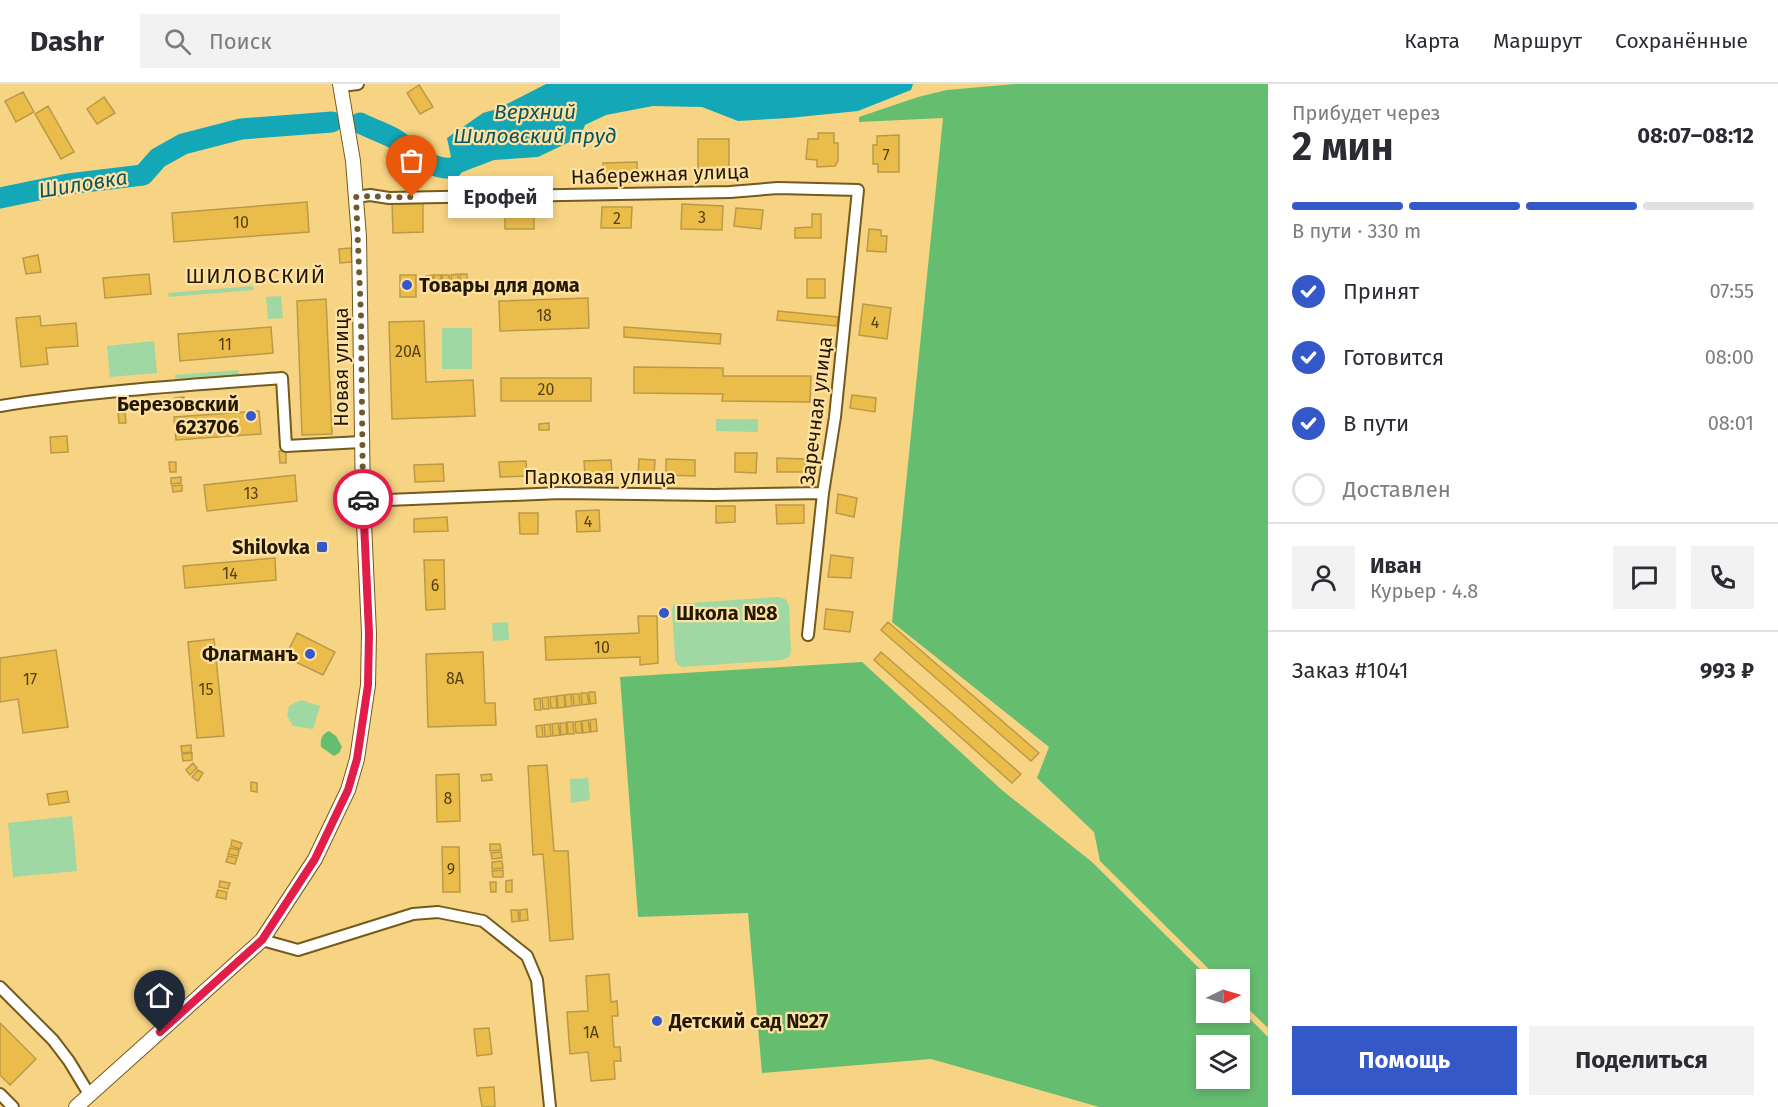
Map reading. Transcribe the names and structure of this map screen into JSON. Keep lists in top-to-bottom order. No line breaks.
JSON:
{"streets":{"street":["Набережная улица","Новая улица","Заречная улица","Парковая улица"]},"crossings":[["Набережная улица","Новая улица"],["Набережная улица","Заречная улица"],["Новая улица","Парковая улица"],["Заречная улица","Парковая улица"]],"districts":["ШИЛОВСКИЙ"],"water":["Верхний Шиловский пруд","Шиловка"],"places":{"other":["Ерофей","Товары для дома","Березовский 623706","Школа №8","Флагманъ","Детский сад №27"],"transit":["Shilovka"]},"house_numbers":["7","3","2","10","18","4","11","20А","20","13","4","14","6","10","8А","17","15","8","9","1А"],"north":"right","page":{"header":"Dashr","search":"Поиск","nav":["Карта","Маршрут","Сохранённые"],"heading":["2 мин","Прибудет через","08:07–08:12"],"panel":["Иван","Курьер · 4.8","Заказ #1041","993 ₽"],"bubble":"Ерофей","bar":"В пути · 330 m","list":[["Принят","07:55"],["Готовится","08:00"],["В пути","08:01"],"Доставлен"],"buttons":["Помощь","Поделиться"]}}
